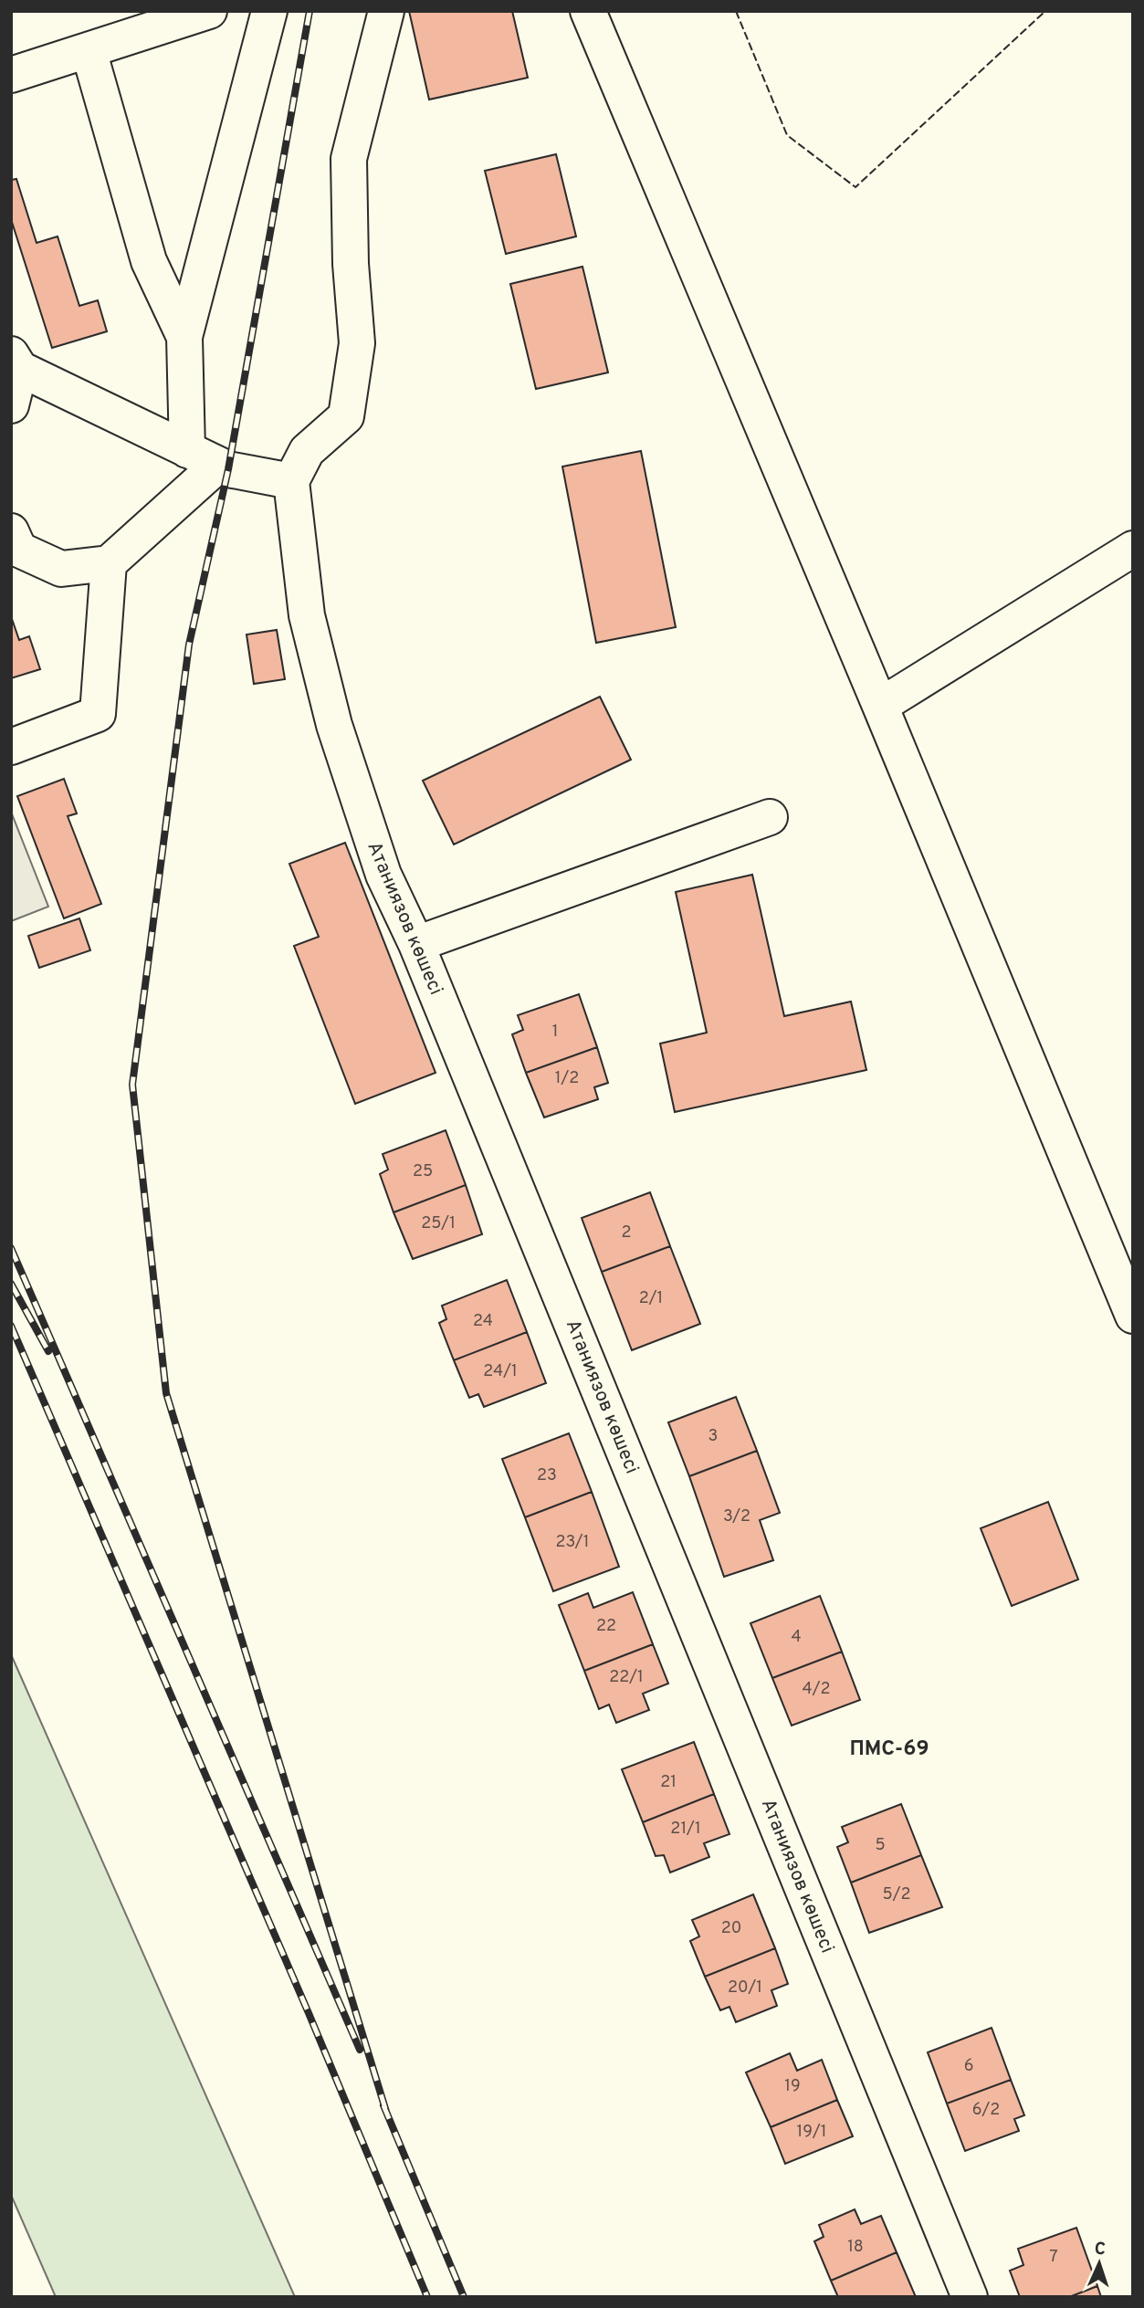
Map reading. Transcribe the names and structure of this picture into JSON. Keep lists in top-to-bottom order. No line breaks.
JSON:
{"streets":{"street":["Атаниязов көшесі"]},"districts":["ПМС-69"],"house_numbers":["1","1/2","25","25/1","2","2/1","24","24/1","3","23","3/2","23/1","22","4","22/1","4/2","21","21/1","5","5/2","20","20/1","6","19","6/2","19/1","18","7"],"north":"top"}
